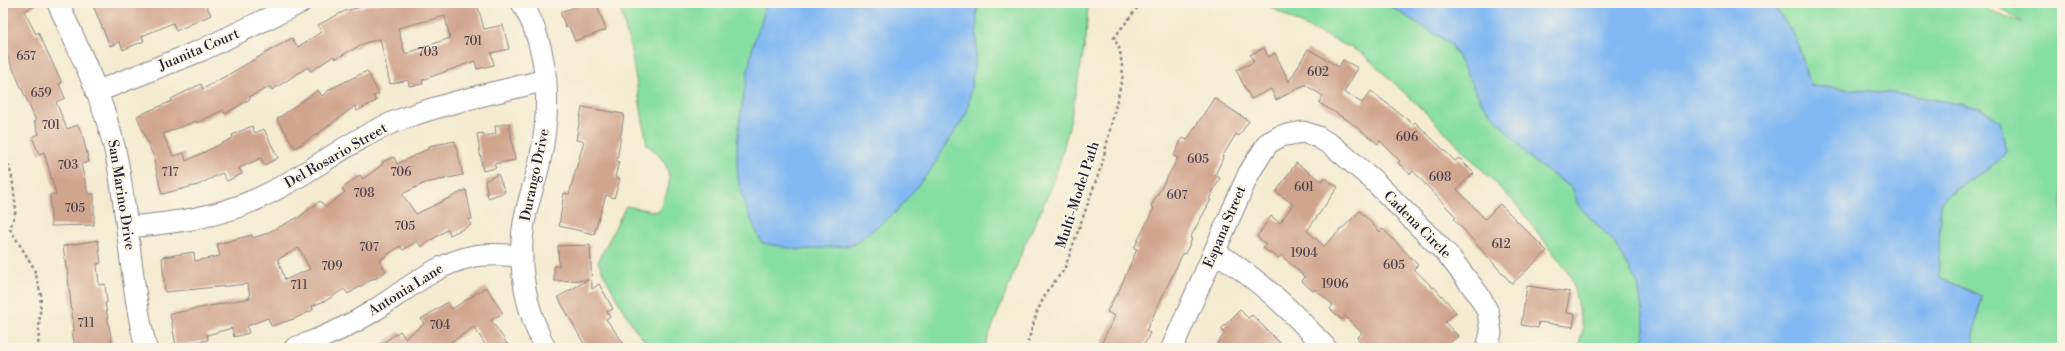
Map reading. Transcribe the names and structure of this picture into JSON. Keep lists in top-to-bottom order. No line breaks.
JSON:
{"streets":{"street":["Juanita Court","Del Rosario Street","Durango Drive","San Marino Drive","Cadena Circle","Espana Street","Antonia Lane"],"path":["Multi-Model Path"]},"crossings":[["Juanita Court","San Marino Drive"],["Del Rosario Street","Durango Drive"],["Del Rosario Street","San Marino Drive"],["Durango Drive","Antonia Lane"],["Cadena Circle","Espana Street"]],"house_numbers":["701","703","657","602","659","701","606","605","703","717","706","608","601","708","607","705","705","612","707","1904","605","709","1906","711","711","704"]}
